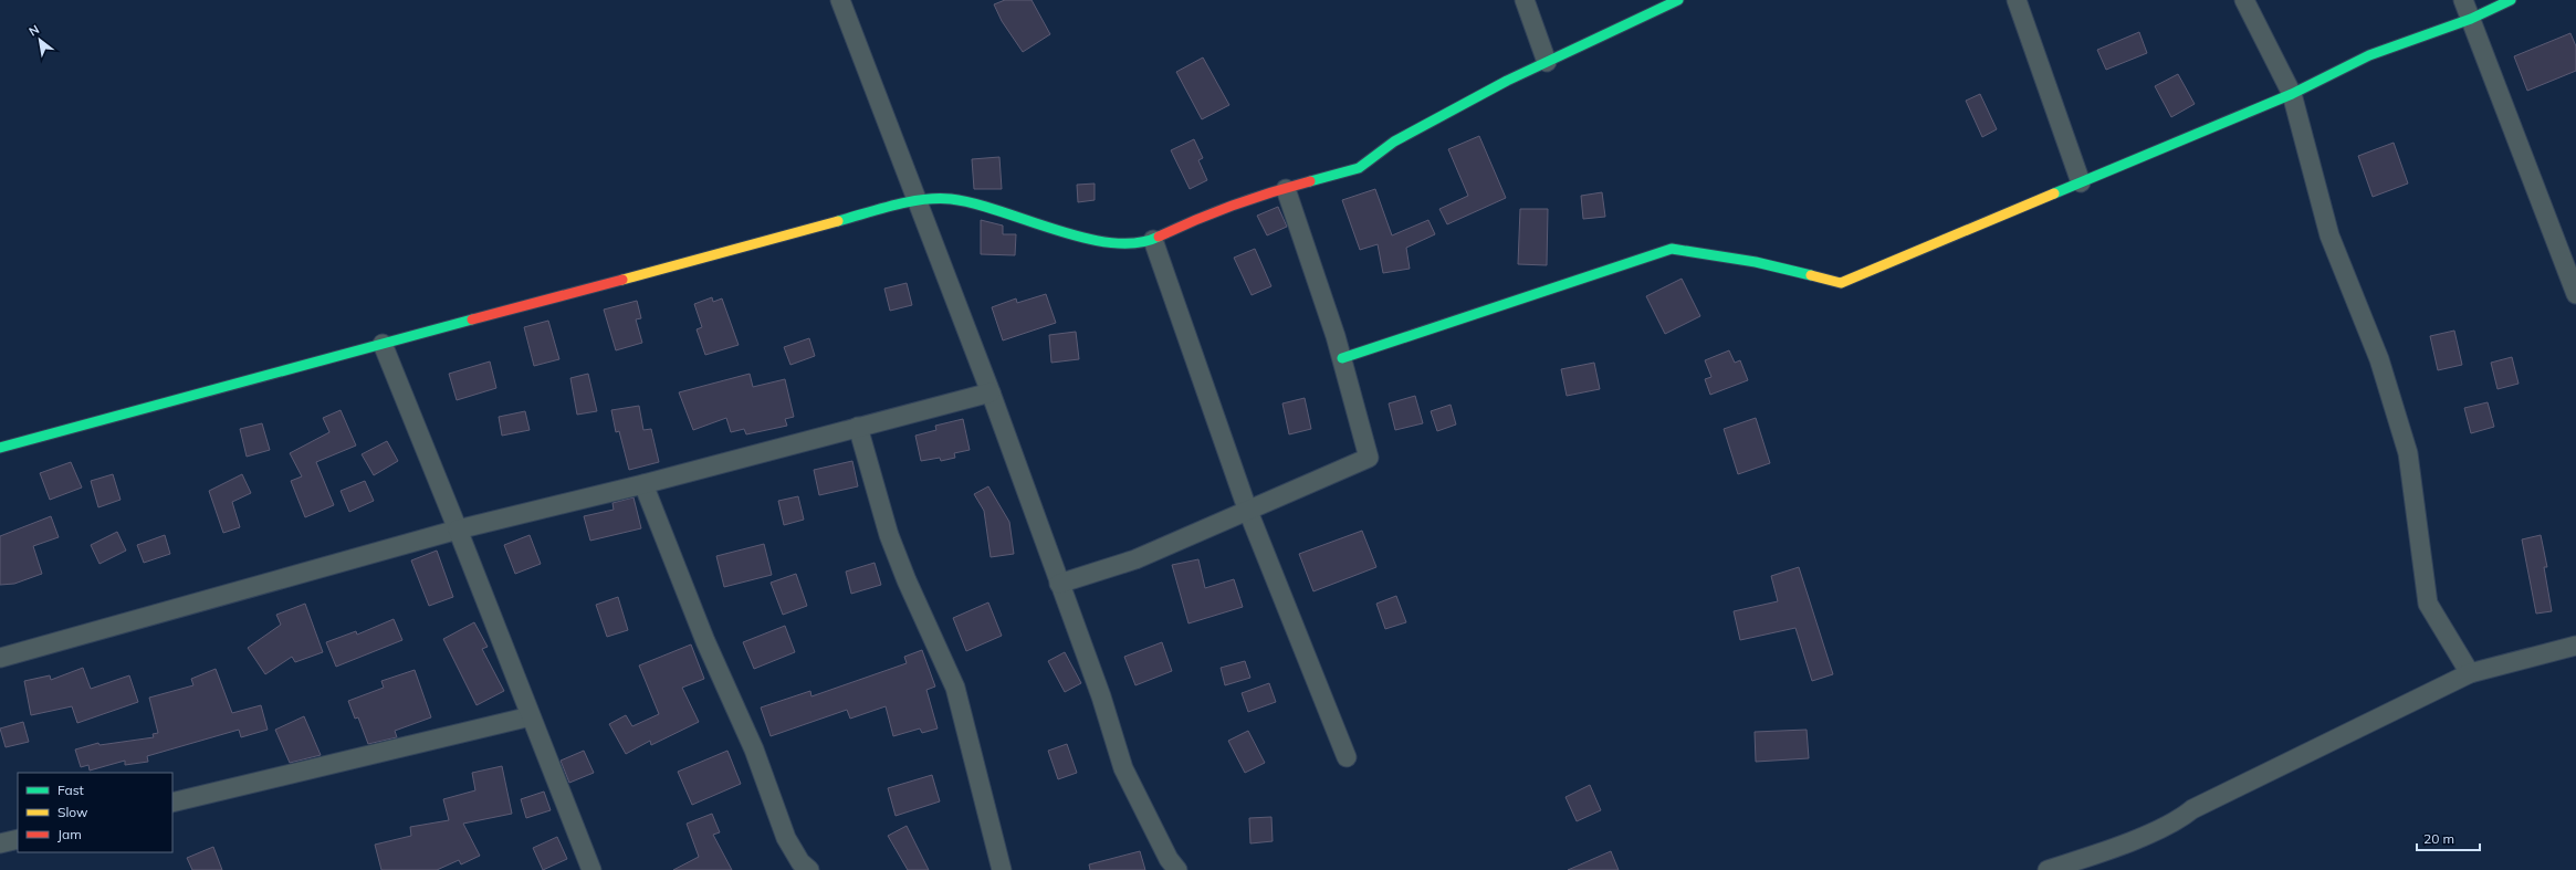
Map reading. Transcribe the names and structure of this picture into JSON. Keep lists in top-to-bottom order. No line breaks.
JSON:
{"legend":["Fast","Slow","Jam"],"scale_bar":"20 m","north":"top left"}
